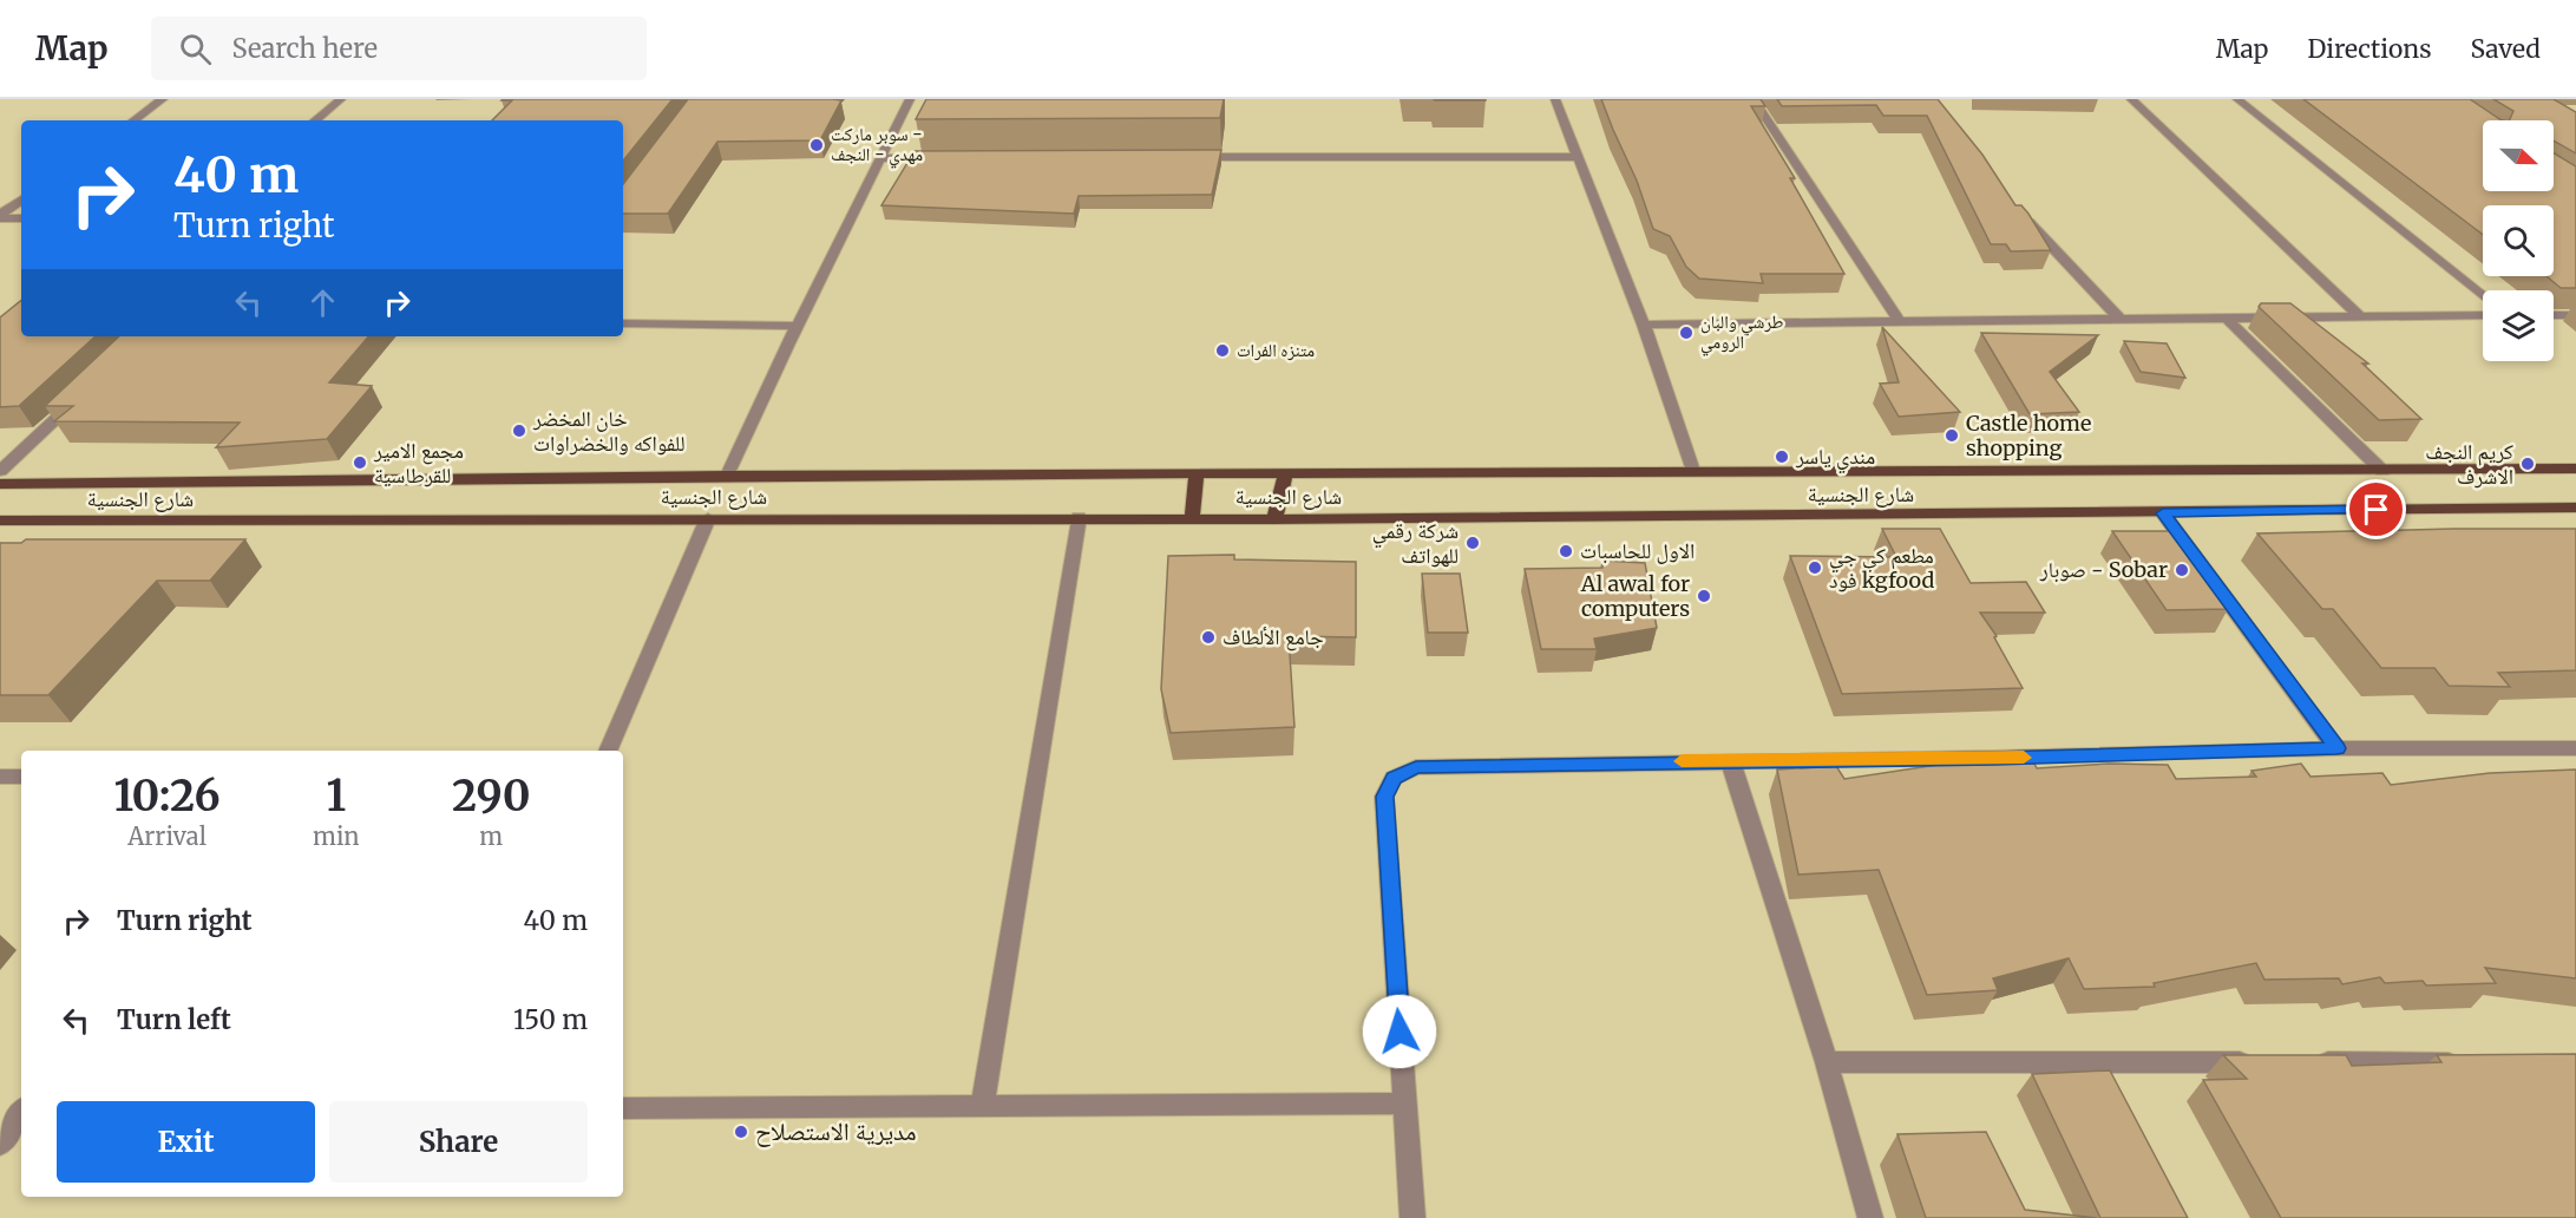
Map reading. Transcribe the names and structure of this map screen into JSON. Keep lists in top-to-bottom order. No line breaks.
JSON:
{"streets":{"main road":["شارع الجنسية"]},"places":["سوبر ماركت - مهدي - النجف","طرشي والبان الرومي","متنزه الفرات","خان المخضر للفواكه والخضراوات","Castle home shopping","مندي ياسر","مجمع الامير للقرطاسية","كريم النجف الاشرف","شركة رقمي للهواتف","الاول للحاسبات","مطعم کي جي فود kgfood","صوبار - Sobar","Al awal for computers","جامع الألطاف","مديرية الاستصلاح"],"north":"right","page":{"header":"Map","search":"Search here","nav":["Map","Directions","Saved"],"turn":["40 m","Turn right"],"eta":["10:26","Arrival","1","min","290","m"],"list":[{"name":"Turn right","value":"40 m"},{"name":"Turn left","value":"150 m"}],"buttons":["Exit","Share"]}}
